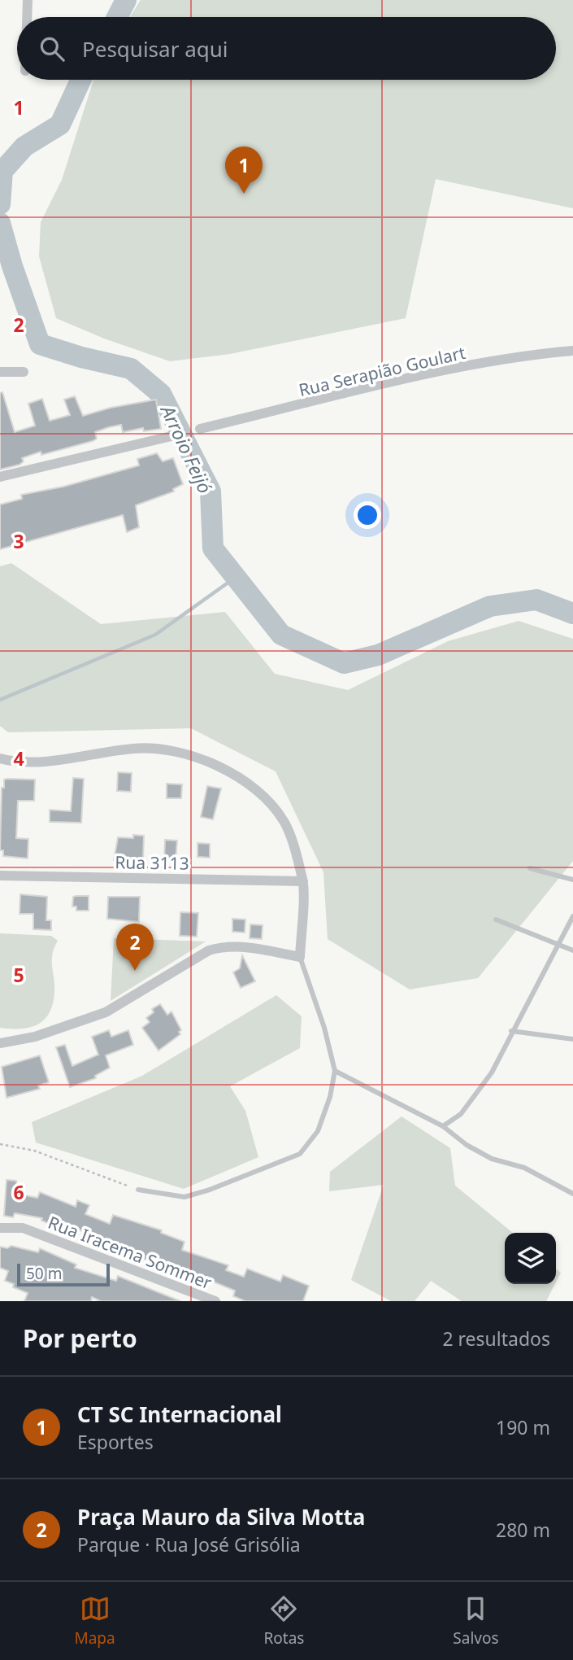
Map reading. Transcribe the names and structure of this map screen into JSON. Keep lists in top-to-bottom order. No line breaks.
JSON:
{"streets":{"street":["Rua Serapião Goulart","Rua 3113","Rua Iracema Sommer"]},"water":["Arroio Feijó"],"scale_bar":"50 m","page":{"search":"Pesquisar aqui","pins":["1","2"],"scale":"50 m","heading":["Por perto","2 resultados"],"list":[{"mark":"1","name":"CT SC Internacional","note":"Esportes","value":"190 m"},{"mark":"2","name":"Praça Mauro da Silva Motta","note":"Parque · Rua José Grisólia","value":"280 m"}],"nav":["Mapa","Rotas","Salvos"]},"grid":{"rows":["1","2","3","4","5","6"]}}
